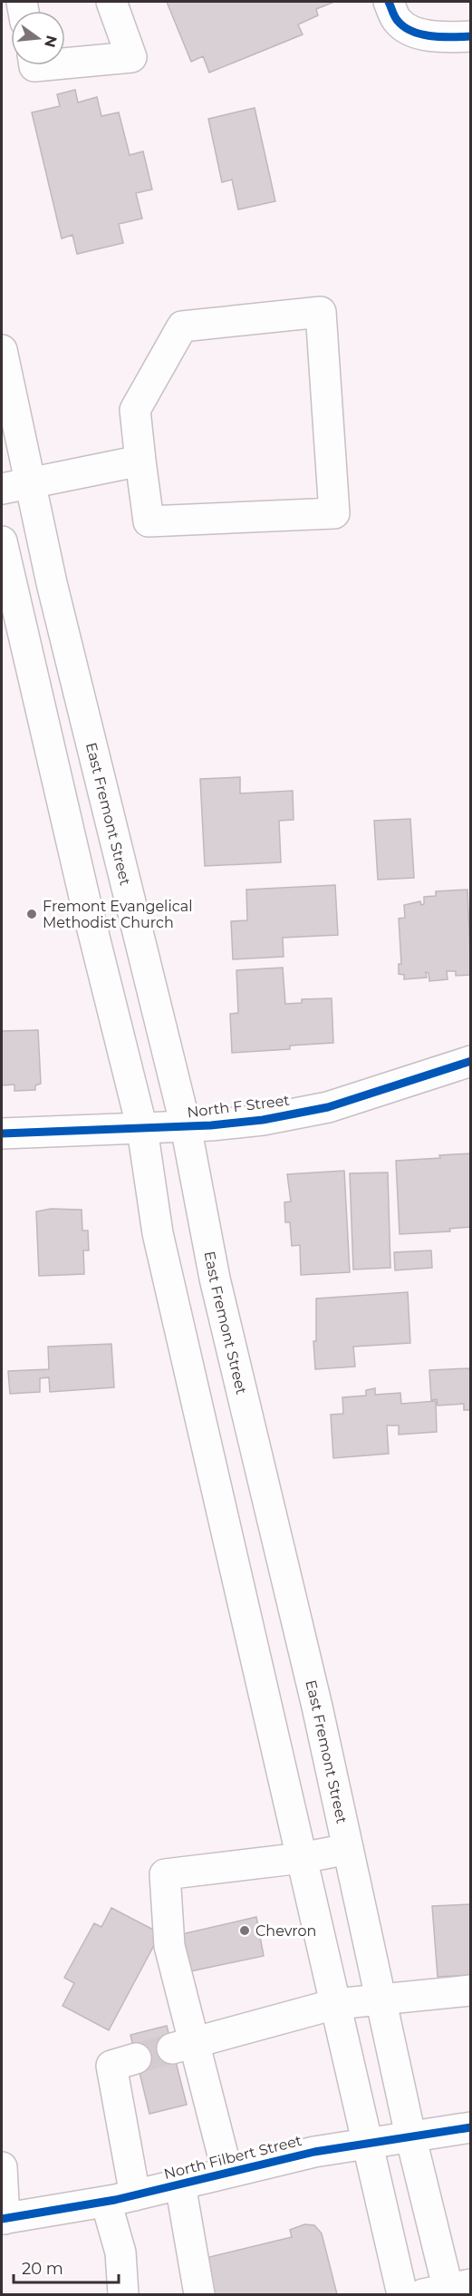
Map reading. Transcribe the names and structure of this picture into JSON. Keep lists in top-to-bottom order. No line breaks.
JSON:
{"streets":{"main road":["East Fremont Street","North F Street","North Filbert Street"]},"crossings":[["East Fremont Street","North F Street"],["East Fremont Street","North Filbert Street"]],"places":["Fremont Evangelical Methodist Church","Chevron"],"scale_bar":"20 m","north":"right"}
